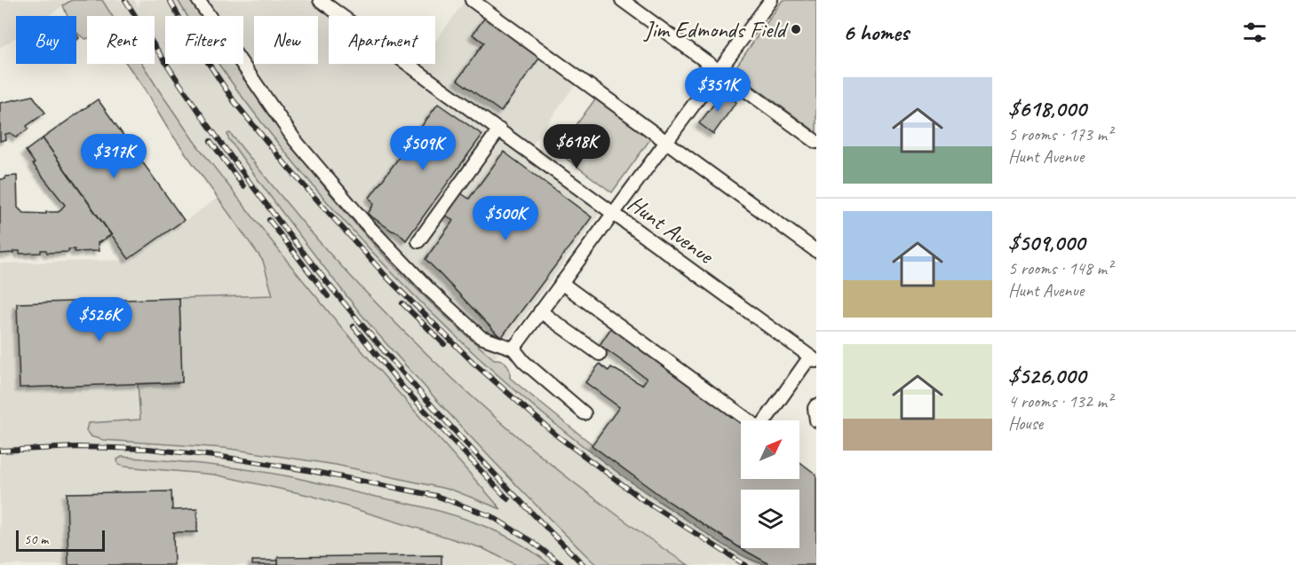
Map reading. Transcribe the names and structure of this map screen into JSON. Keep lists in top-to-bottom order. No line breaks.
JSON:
{"streets":{"street":["Hunt Avenue"]},"places":["Jim Edmonds Field"],"scale_bar":"50 m","north":"top right","page":{"heading":"6 homes","chip":["Buy","Rent","Filters","New","Apartment"],"list":[{"name":"$618,000","note":"5 rooms · 173 m² · Hunt Avenue"},{"name":"$509,000","note":"5 rooms · 148 m² · Hunt Avenue"},{"name":"$526,000","note":"4 rooms · 132 m² · House"}],"price":["$351K","$618K","$509K","$317K","$500K","$526K"],"scale":"50 m"}}
